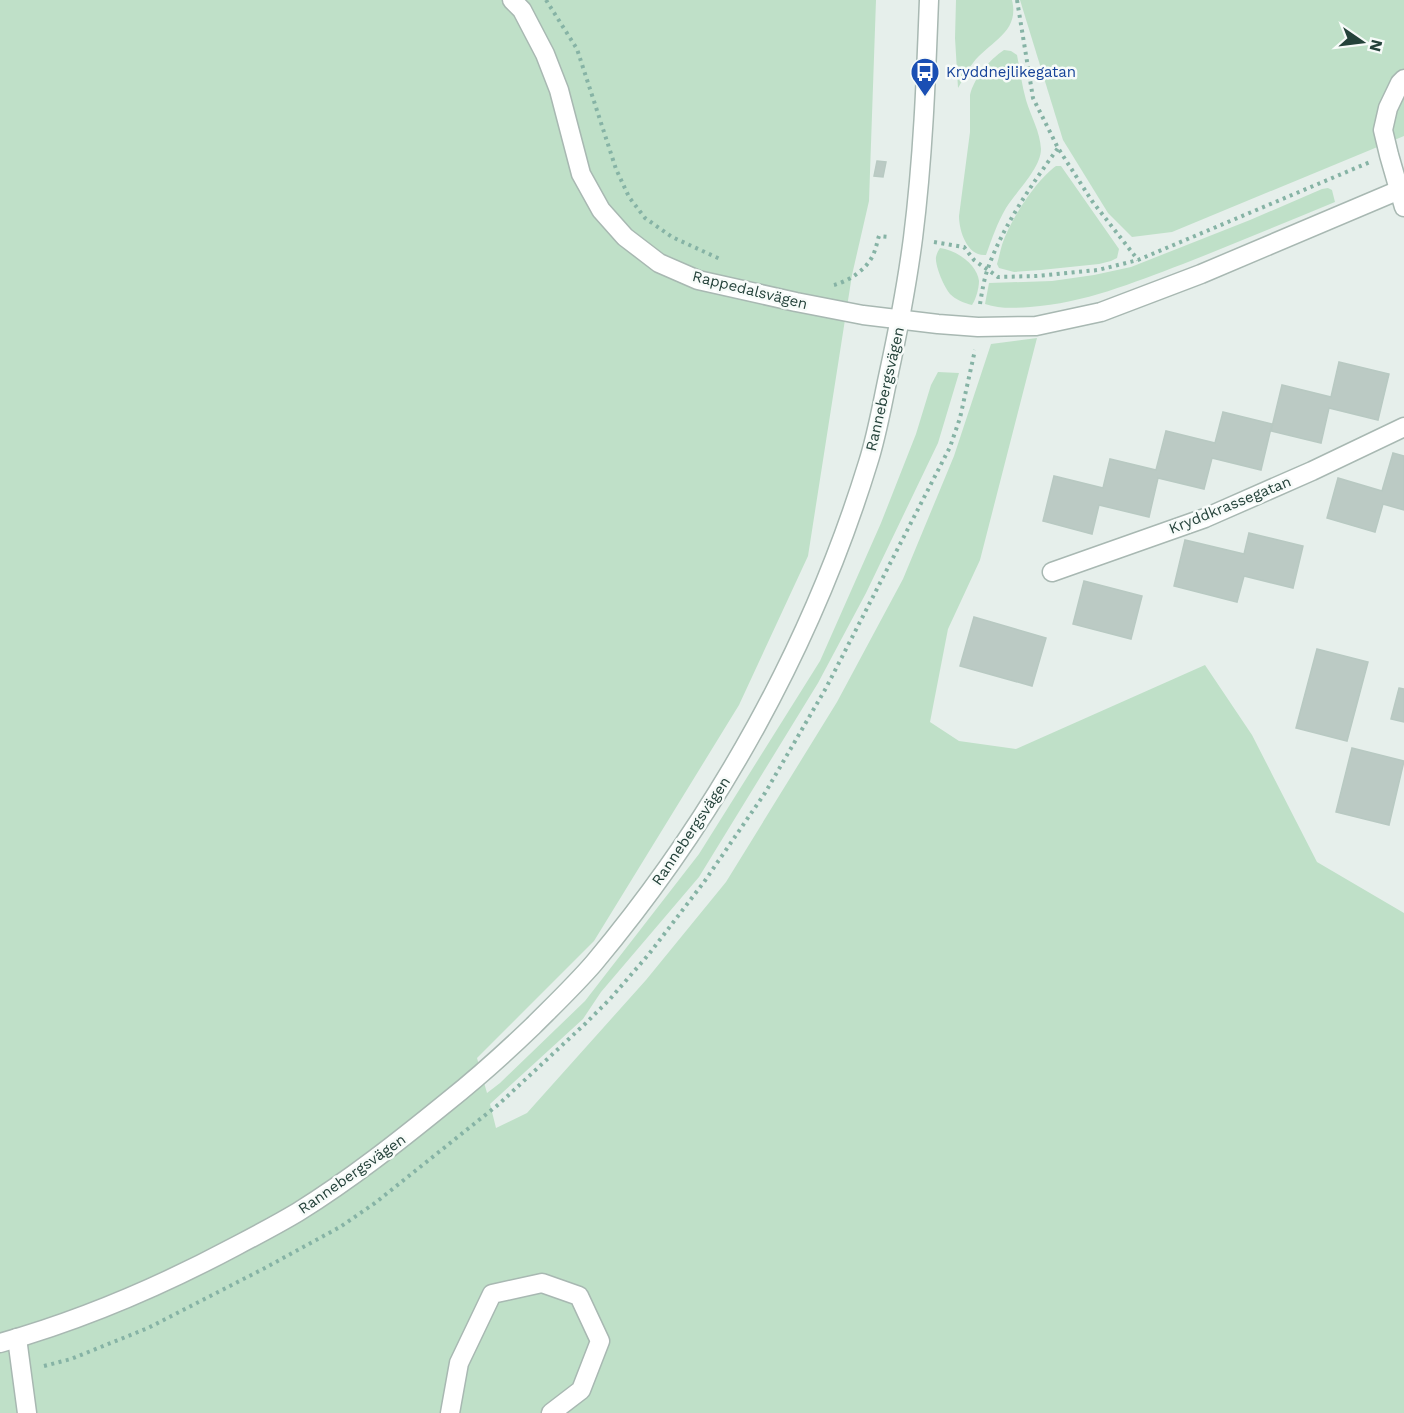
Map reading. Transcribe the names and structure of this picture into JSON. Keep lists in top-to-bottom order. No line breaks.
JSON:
{"streets":{"street":["Rappedalsvägen","Rannebergsvägen","Kryddkrassegatan"]},"crossings":[["Rappedalsvägen","Rannebergsvägen"]],"places":{"bus stop":["Kryddnejlikegatan"]},"north":"right"}
